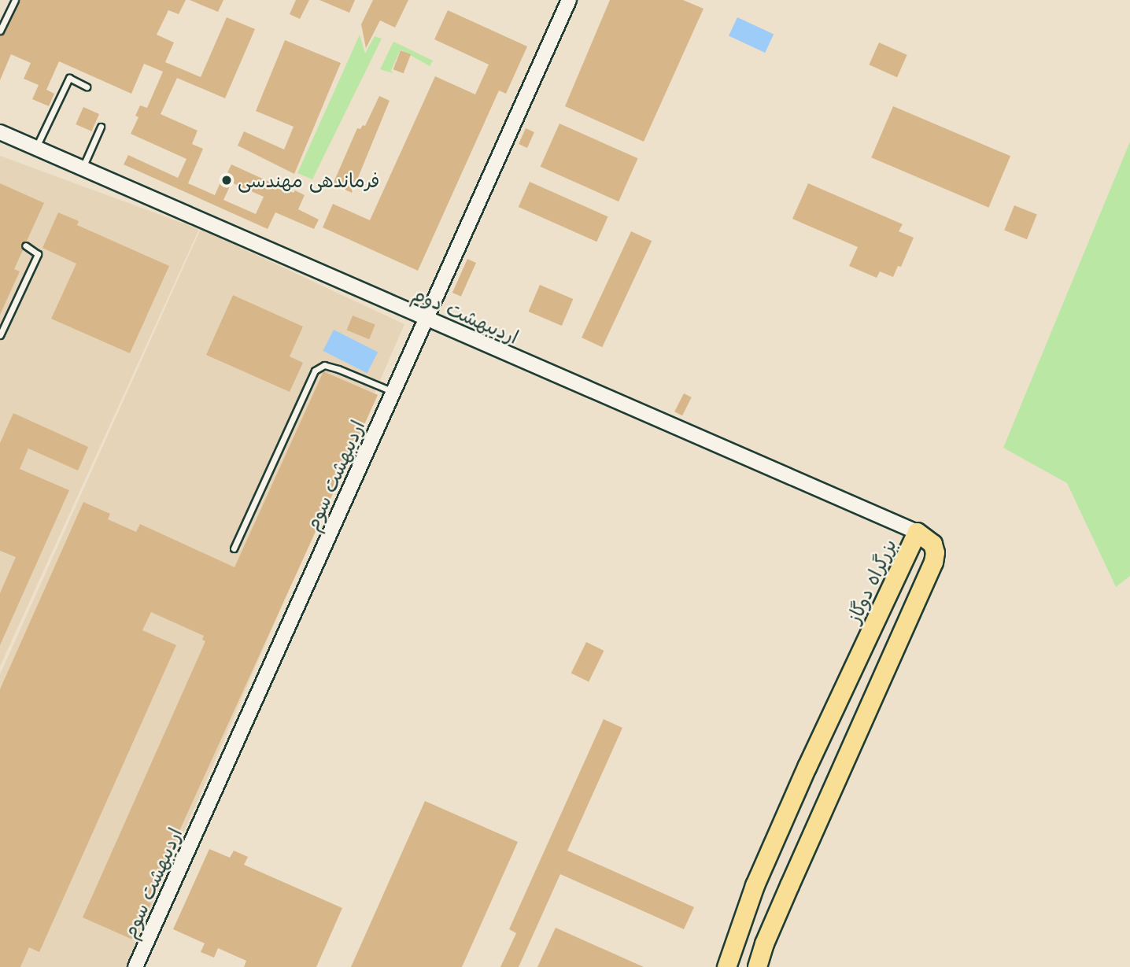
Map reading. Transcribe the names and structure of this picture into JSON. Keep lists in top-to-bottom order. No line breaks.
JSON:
{"streets":{"highway":["بزرگراه دوگاز"],"street":["اردیبهشت دوم","اردیبهشت سوم"]},"crossings":[["اردیبهشت دوم","اردیبهشت سوم"],["اردیبهشت دوم","بزرگراه دوگاز"]],"places":["فرماندهی مهندسی"]}
